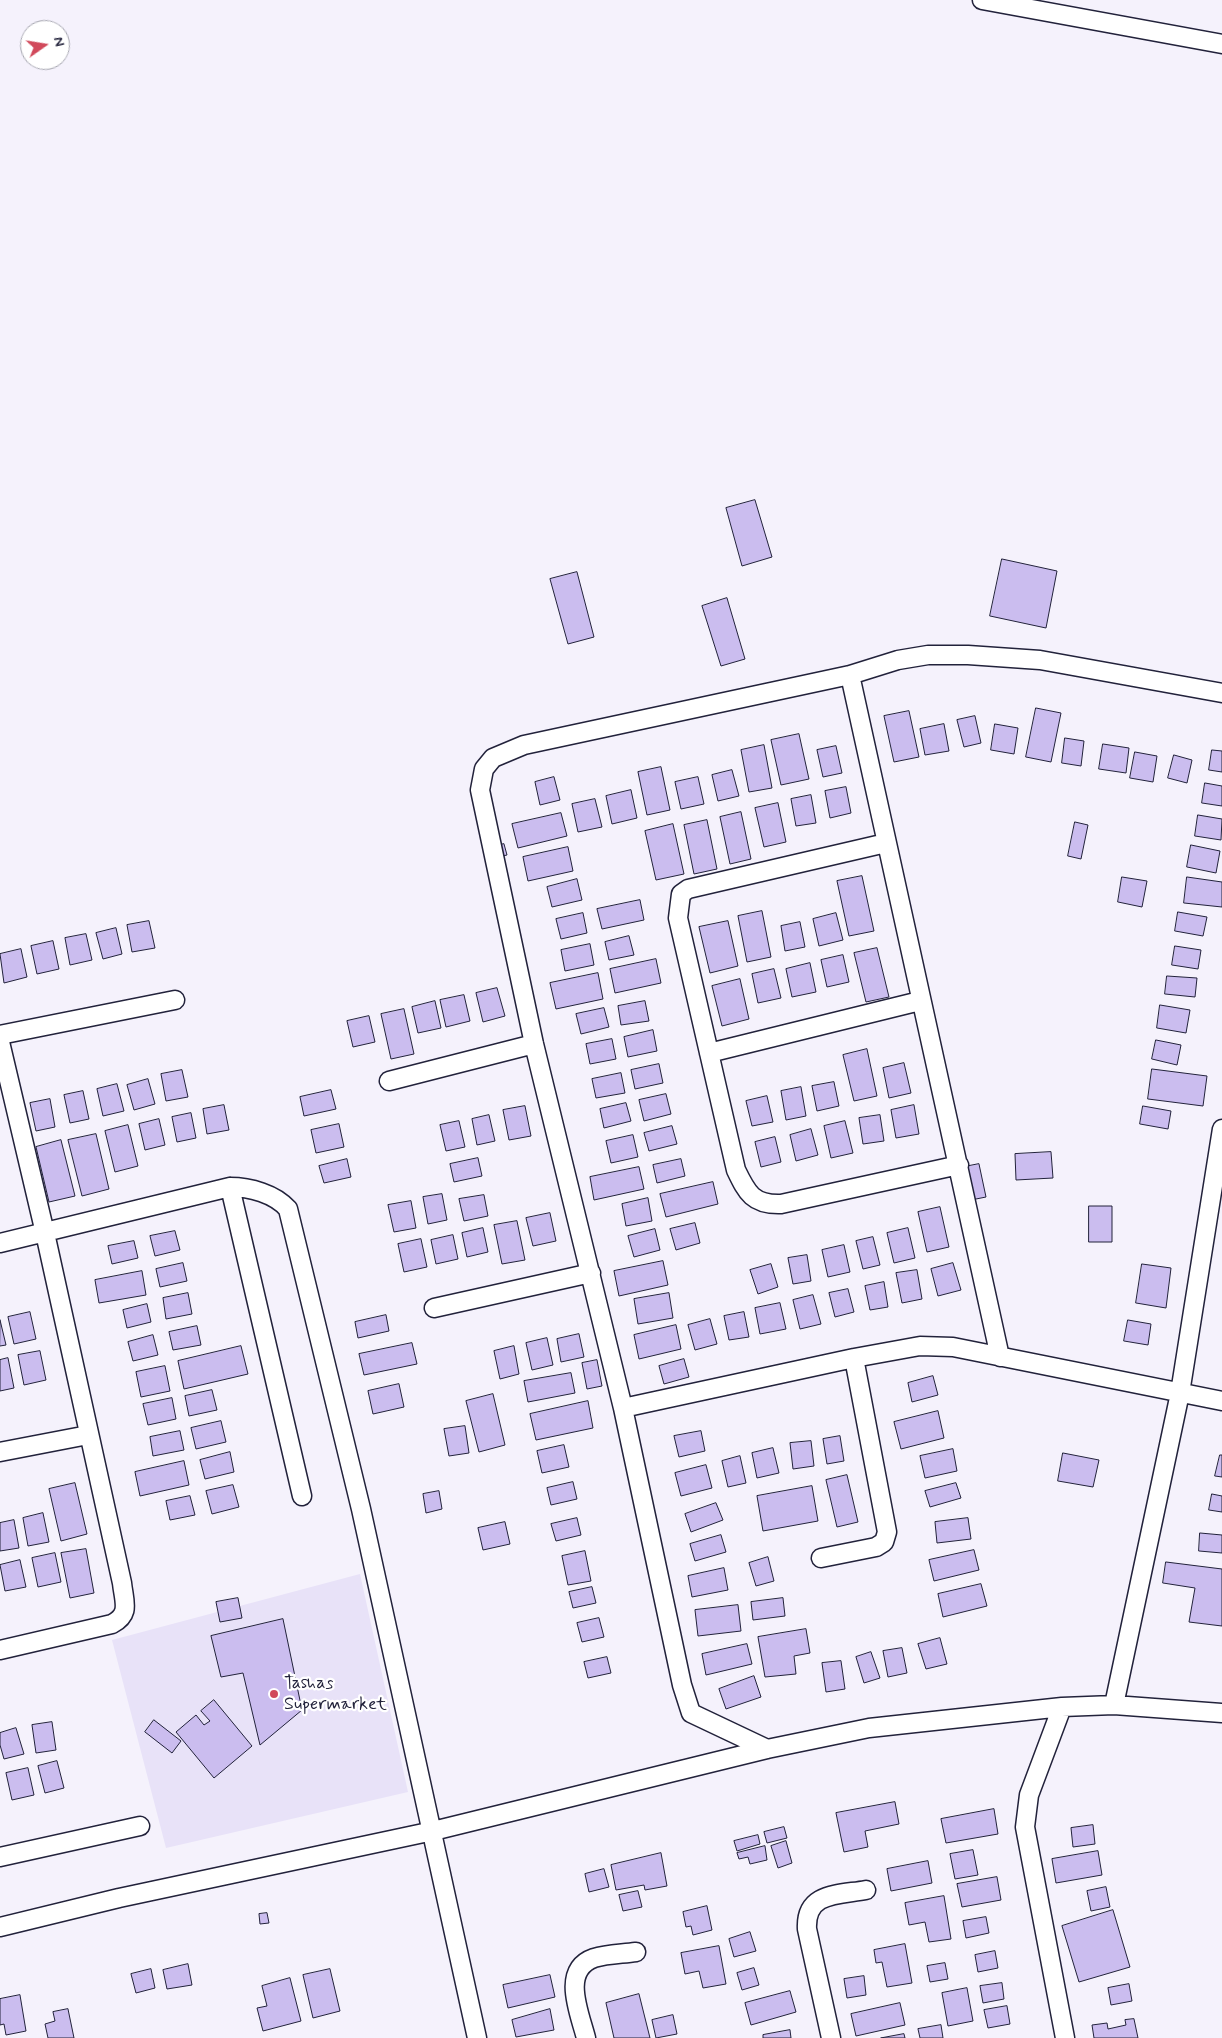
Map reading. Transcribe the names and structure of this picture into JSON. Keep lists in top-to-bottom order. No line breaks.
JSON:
{"places":["Tashas Supermarket"],"north":"right"}
